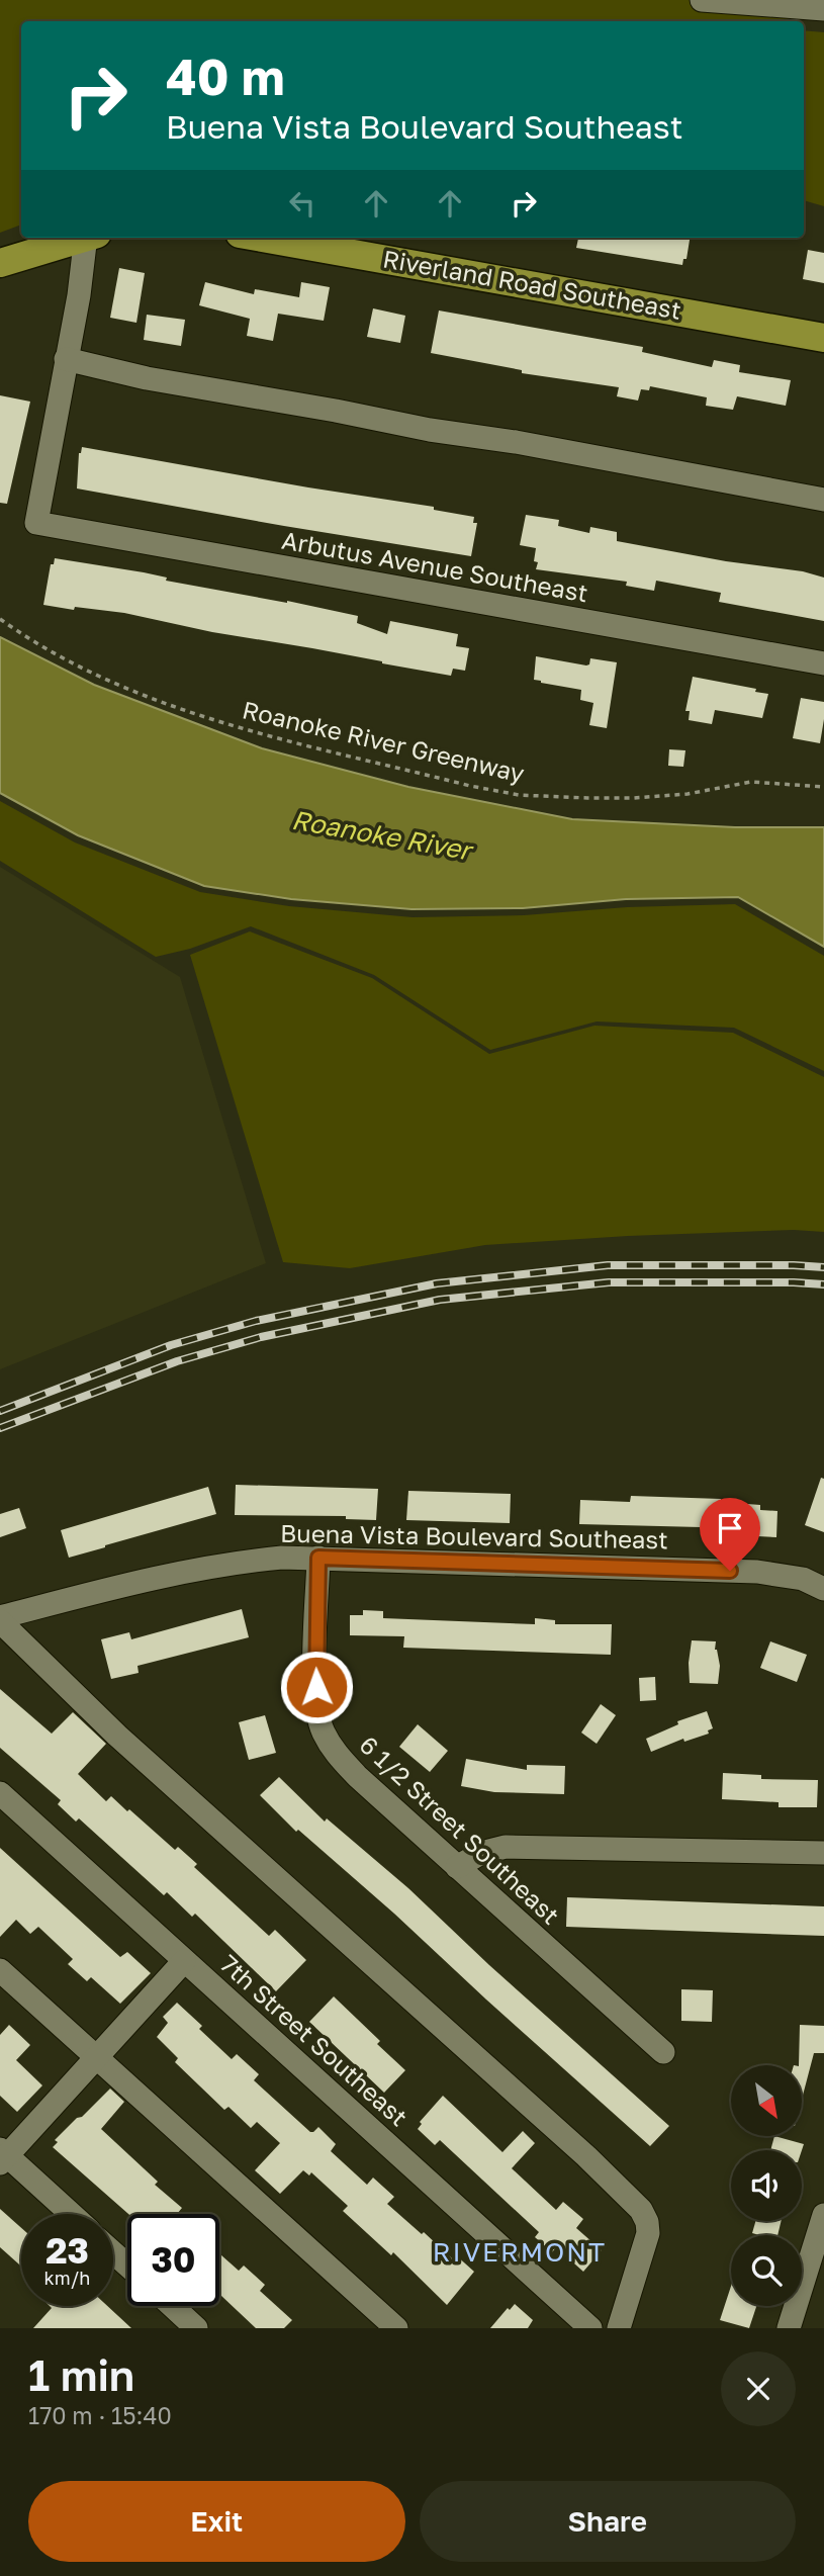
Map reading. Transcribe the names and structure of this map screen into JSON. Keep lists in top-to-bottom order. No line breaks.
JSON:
{"streets":{"main road":["Riverland Road Southeast"],"street":["Arbutus Avenue Southeast","Buena Vista Boulevard Southeast","6 1/2 Street Southeast","7th Street Southeast"],"path":["Roanoke River Greenway"]},"crossings":[["Buena Vista Boulevard Southeast","6 1/2 Street Southeast"]],"districts":["RIVERMONT"],"water":["Roanoke River"],"north":"bottom right","page":{"turn":["40 m","Buena Vista Boulevard Southeast"],"speed":"23 km/h","limit":"30","heading":["1 min","170 m · 15:40"],"buttons":["Exit","Share"]}}
